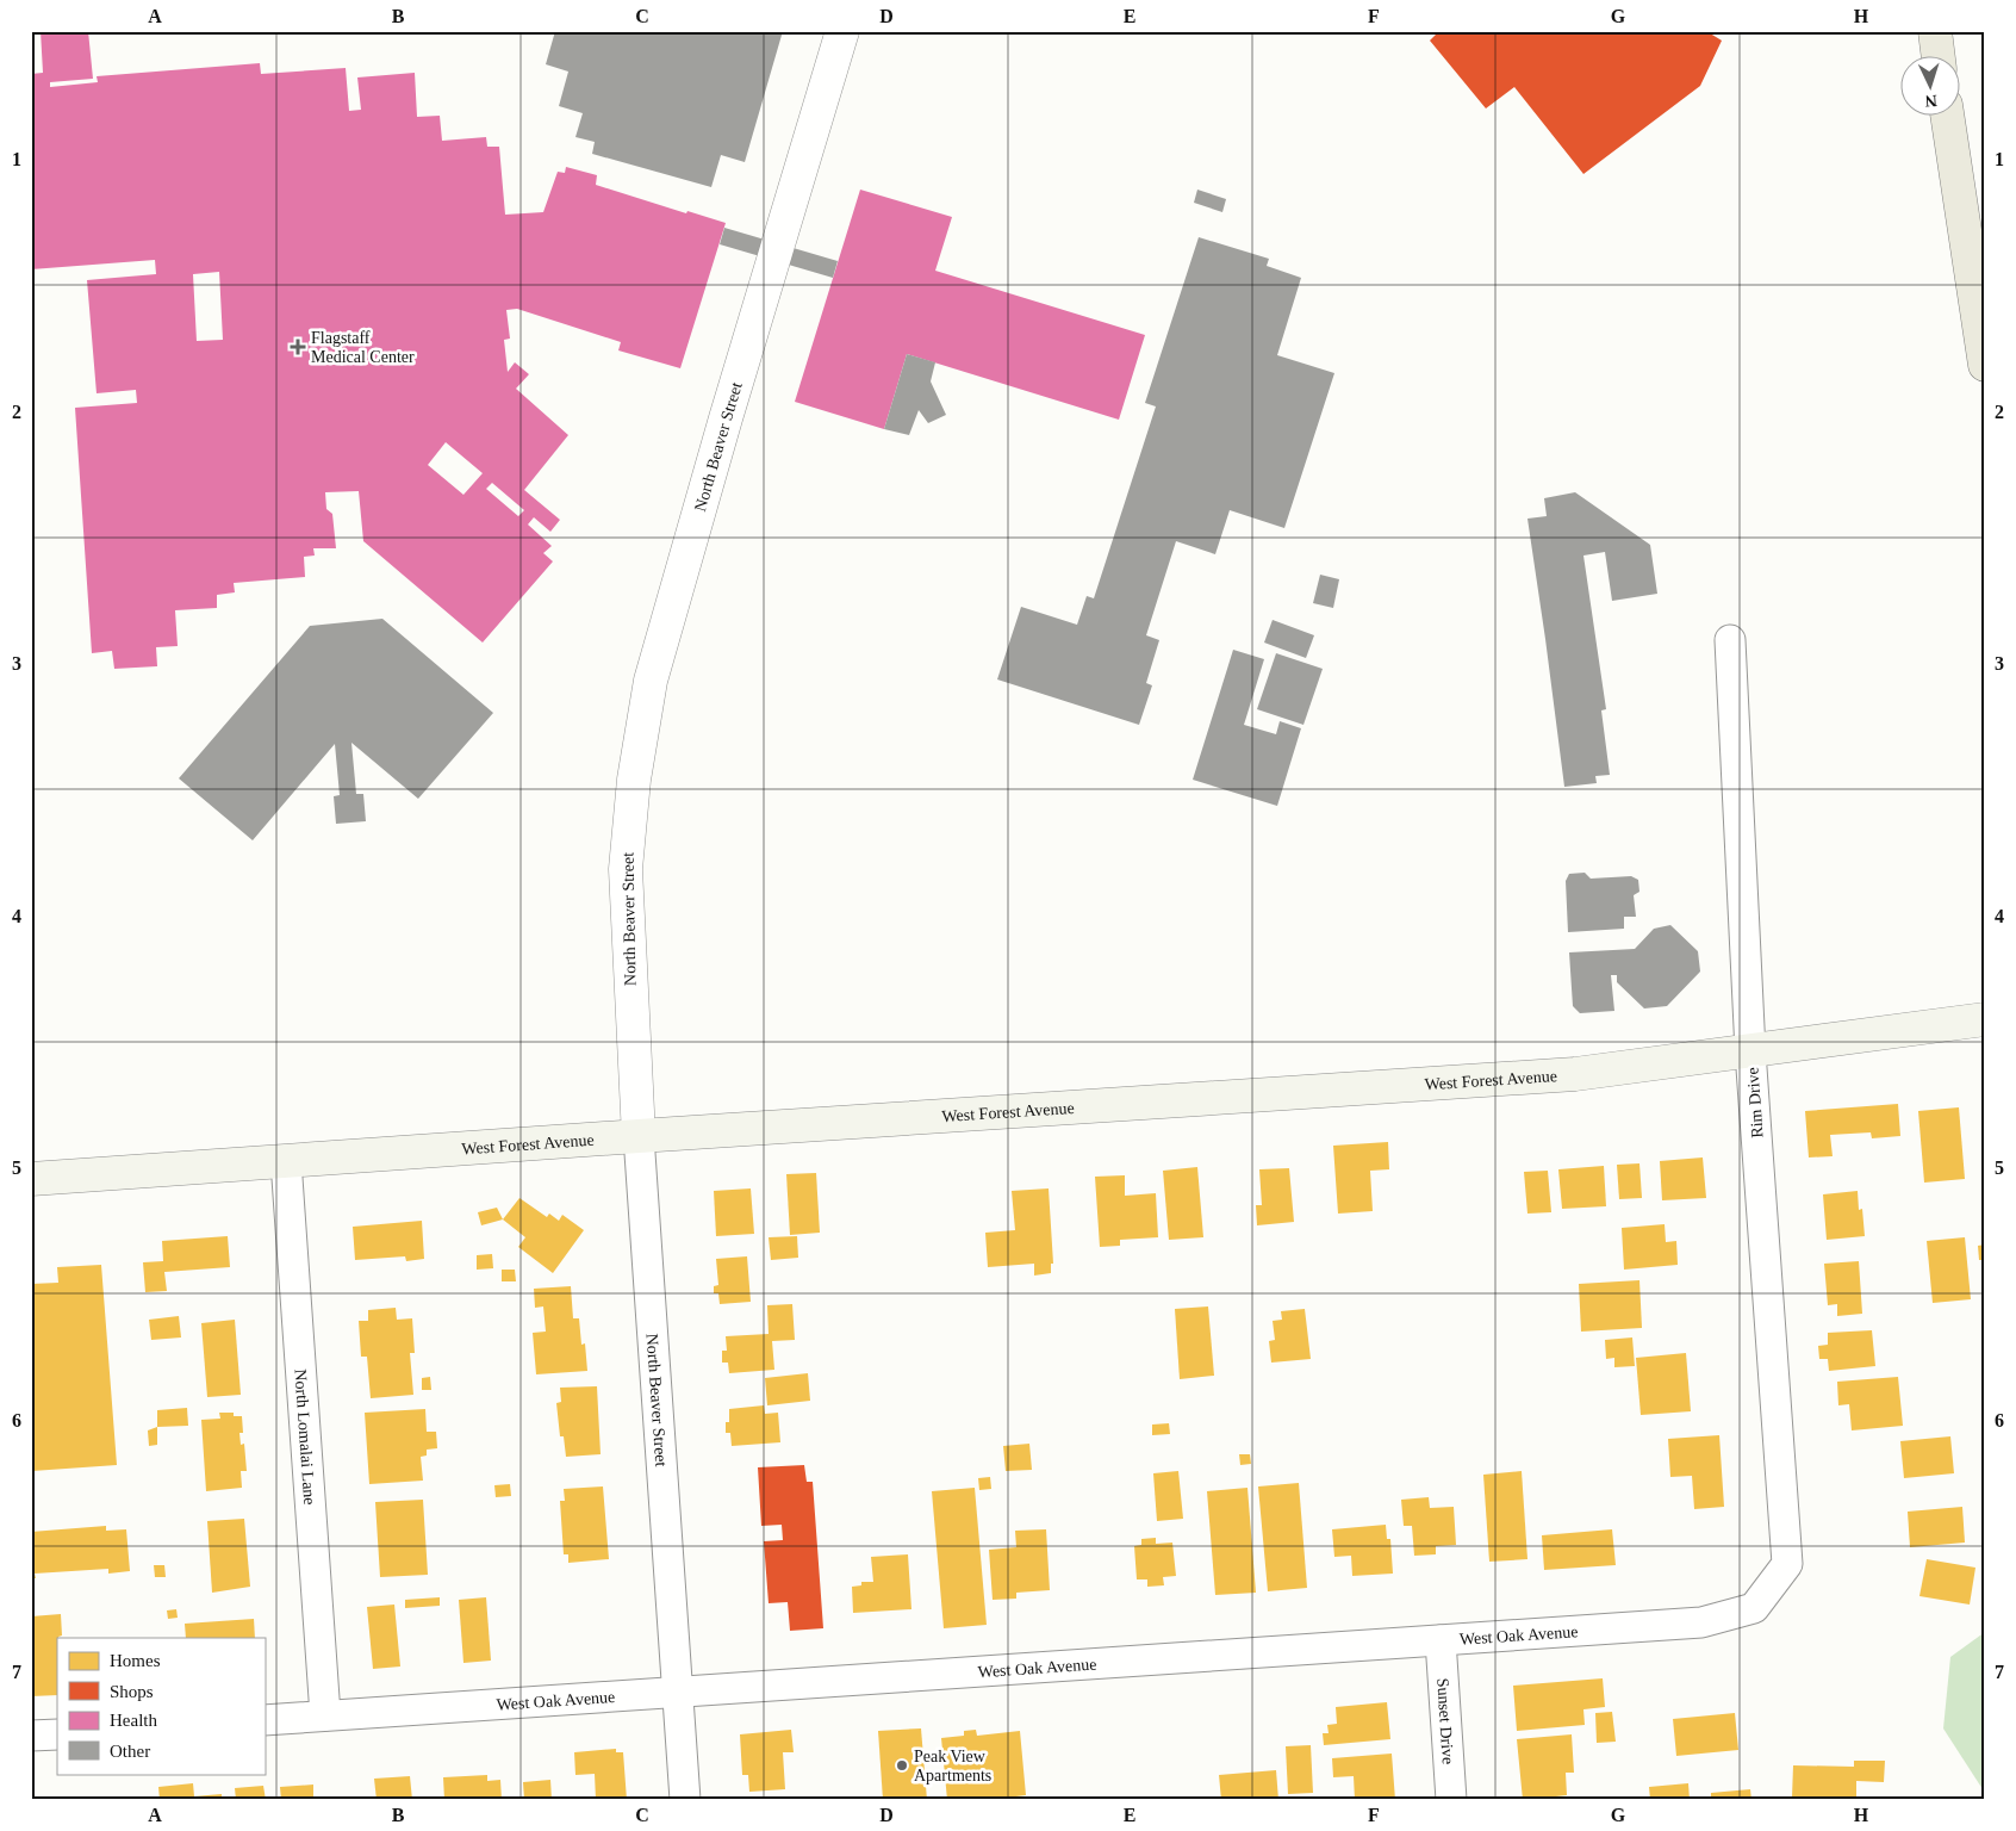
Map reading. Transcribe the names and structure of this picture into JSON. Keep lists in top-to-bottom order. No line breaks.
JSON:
{"streets":{"main road":["West Forest Avenue"],"street":["North Beaver Street","Rim Drive","North Lomalai Lane","West Oak Avenue","Sunset Drive"]},"crossings":[["North Beaver Street","West Forest Avenue"],["North Beaver Street","West Oak Avenue"],["West Forest Avenue","Rim Drive"],["West Forest Avenue","North Lomalai Lane"],["Rim Drive","West Oak Avenue"],["North Lomalai Lane","West Oak Avenue"],["West Oak Avenue","Sunset Drive"]],"places":{"health":["Flagstaff Medical Center"],"other":["Peak View Apartments"]},"legend":["Homes","Shops","Health","Other"],"north":"bottom","grid":{"columns":["A","B","C","D","E","F","G","H"],"rows":["1","2","3","4","5","6","7"]}}
